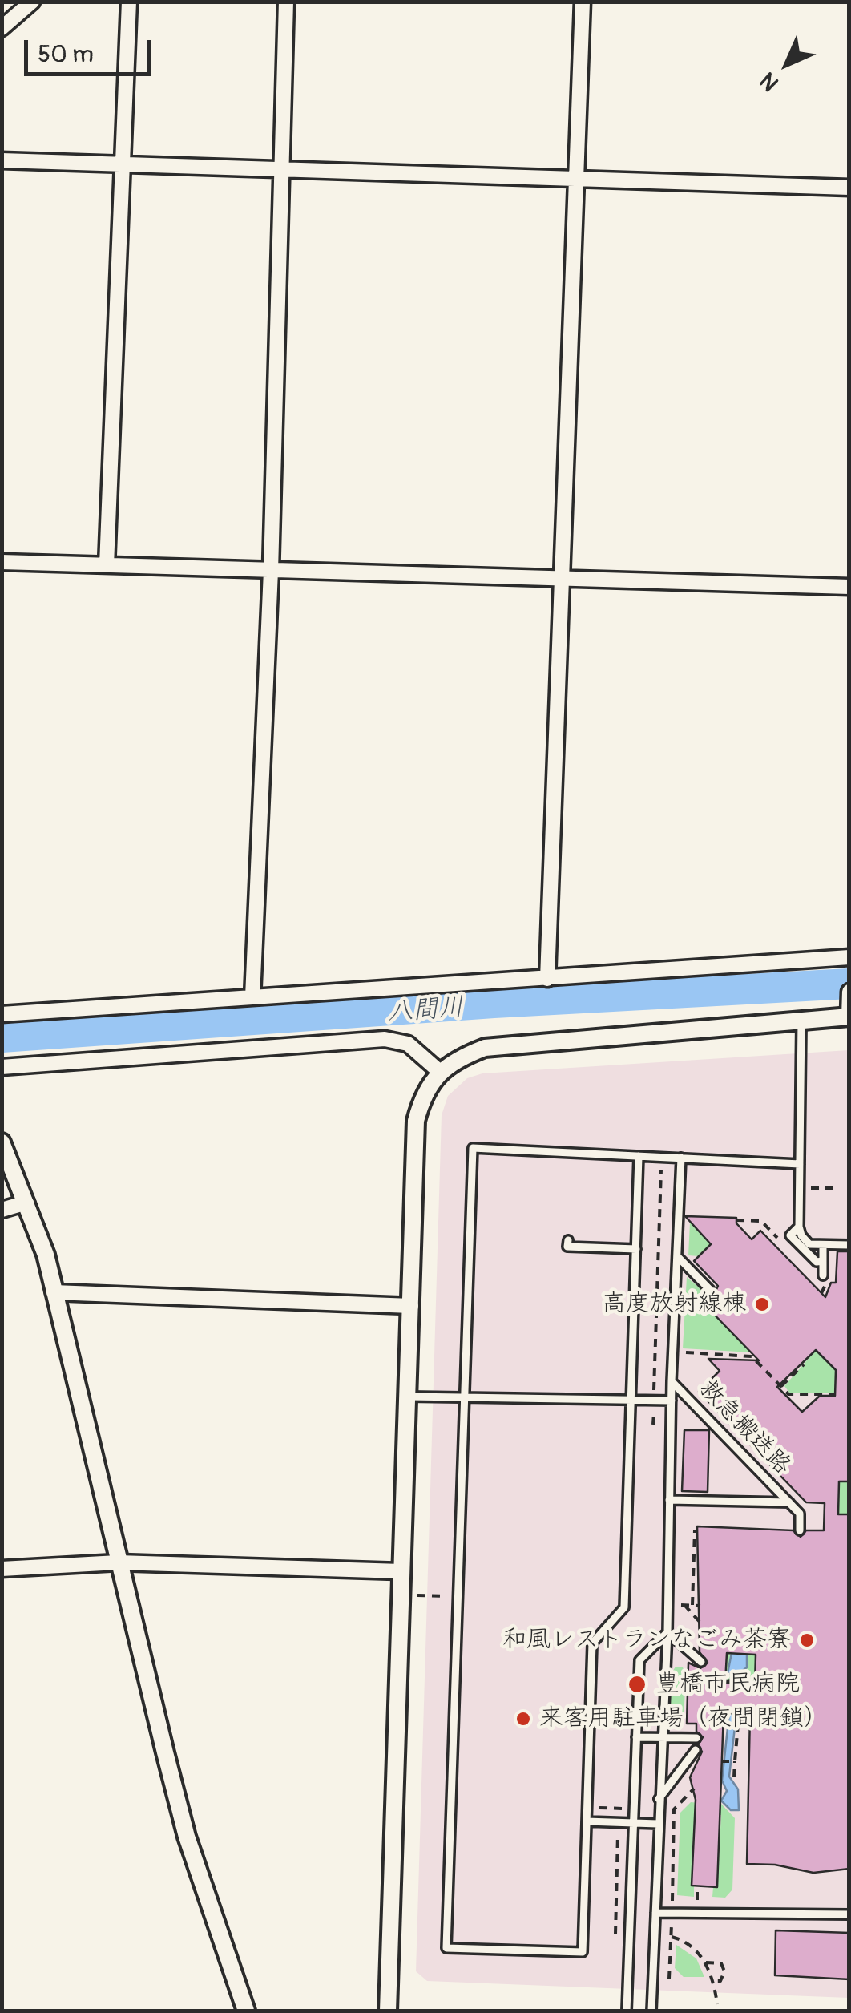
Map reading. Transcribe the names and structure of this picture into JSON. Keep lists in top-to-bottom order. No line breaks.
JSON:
{"streets":{"lane":["救急搬送路"]},"water":["八間川"],"places":["高度放射線棟","和風レストランなごみ茶寮","豊橋市民病院","来客用駐車場（夜間閉鎖）"],"scale_bar":"50 m","north":"bottom left"}
